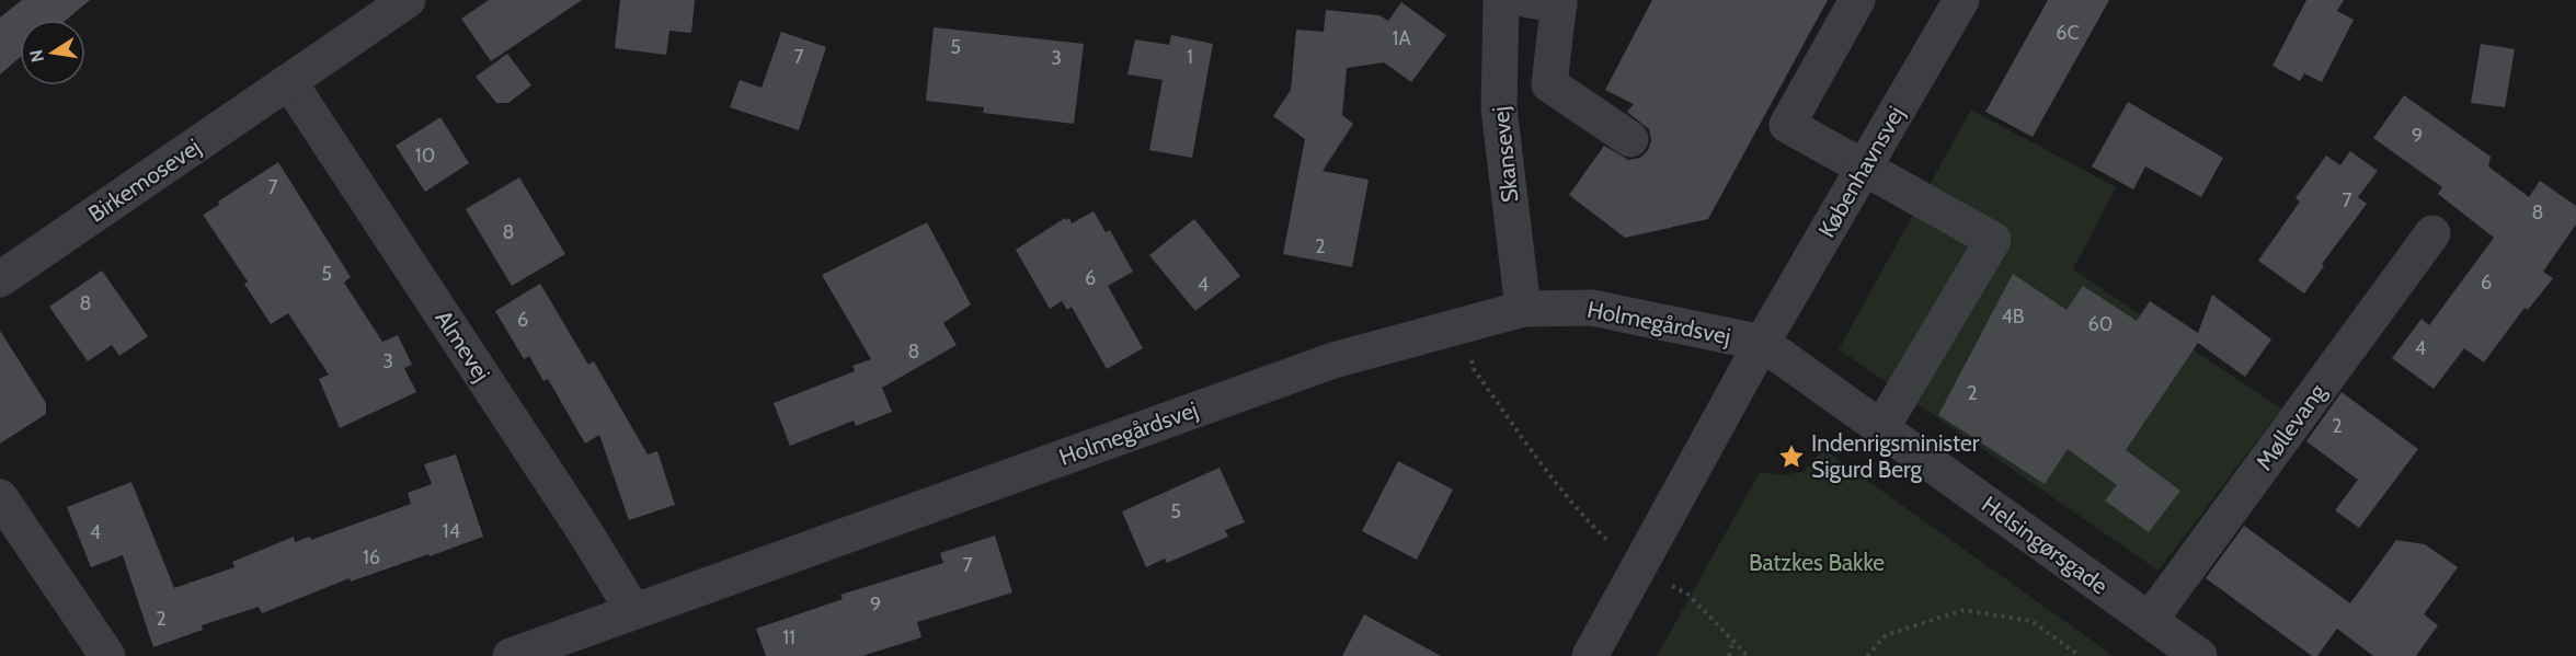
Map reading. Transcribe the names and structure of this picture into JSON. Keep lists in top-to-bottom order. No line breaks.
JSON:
{"streets":{"street":["Skansevej","Københavnsvej","Birkemosevej","Holmegårdsvej","Almevej","Møllevang","Helsingørsgade"]},"crossings":[["Skansevej","Holmegårdsvej"],["Københavnsvej","Holmegårdsvej"],["Københavnsvej","Helsingørsgade"],["Birkemosevej","Almevej"],["Holmegårdsvej","Almevej"],["Holmegårdsvej","Helsingørsgade"],["Møllevang","Helsingørsgade"]],"parks":["Batzkes Bakke"],"places":{"place":["Indenrigsminister Sigurd Berg"]},"house_numbers":["6C","1A","5","7","1","3","9","10","7","7","8","8","2","5","6","6","4","8","4B","6","60","4","8","3","2","2","5","14","4","16","7","9","2","11"],"north":"left"}
